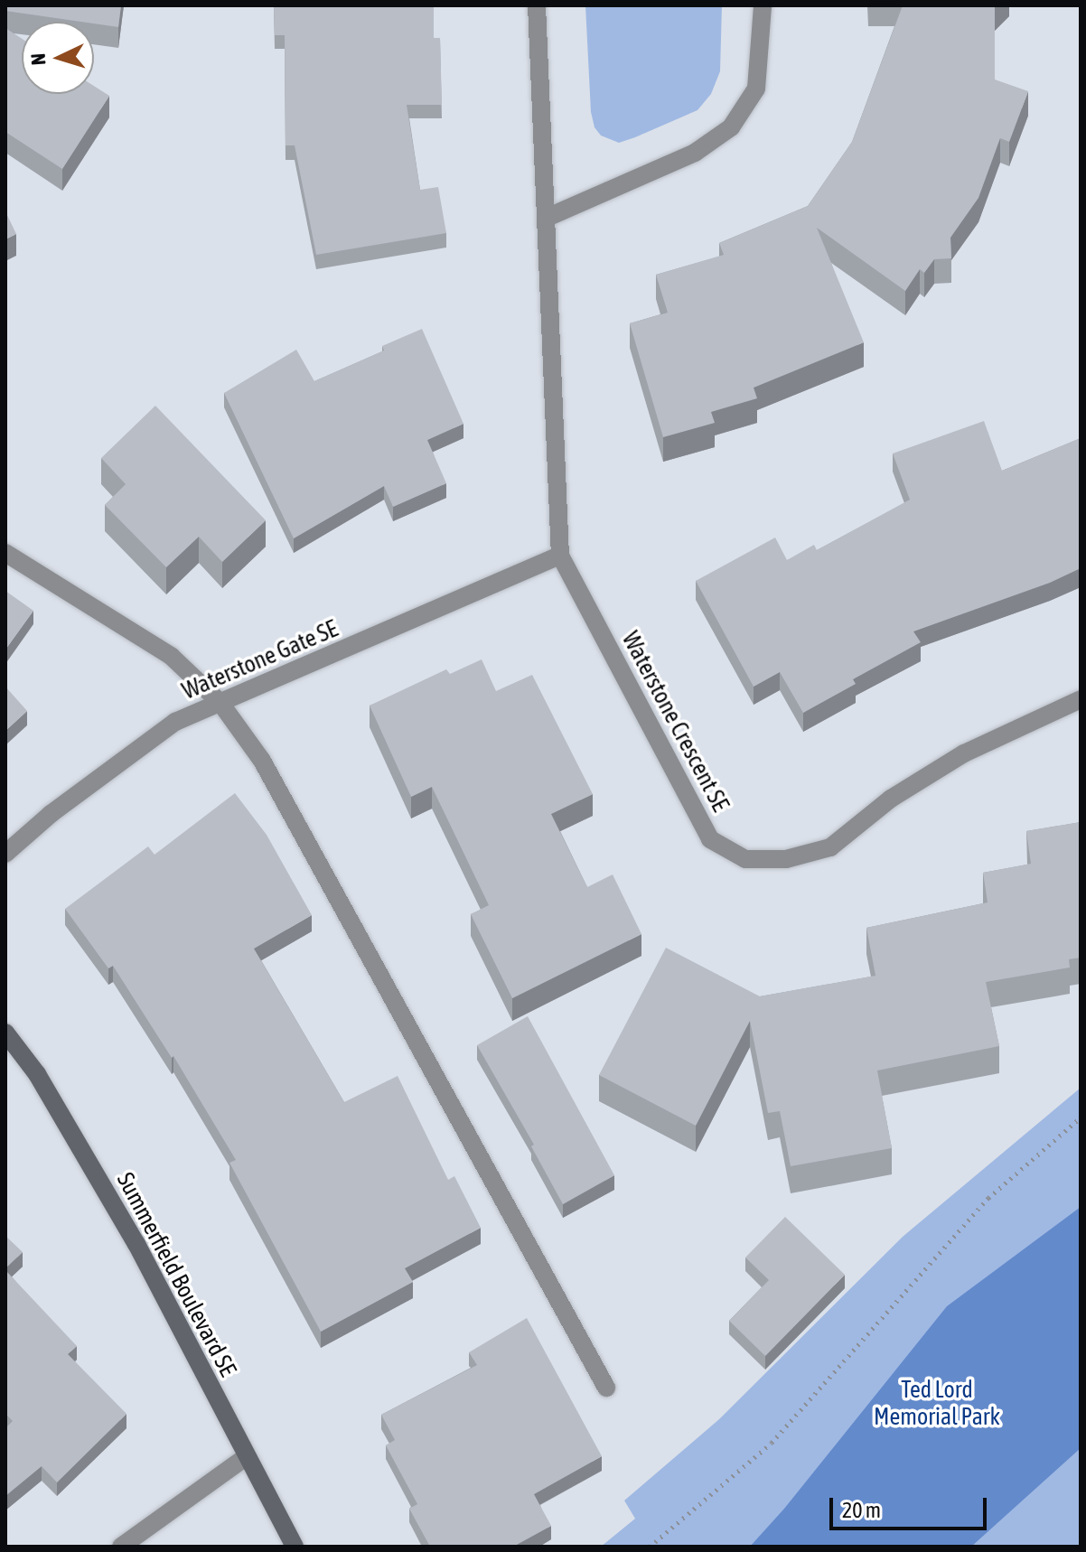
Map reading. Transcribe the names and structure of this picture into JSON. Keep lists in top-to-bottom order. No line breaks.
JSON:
{"streets":{"street":["Waterstone Gate SE","Waterstone Crescent SE","Summerfield Boulevard SE"]},"crossings":[["Waterstone Gate SE","Waterstone Crescent SE"]],"parks":["Ted Lord Memorial Park"],"scale_bar":"20 m","north":"left"}
